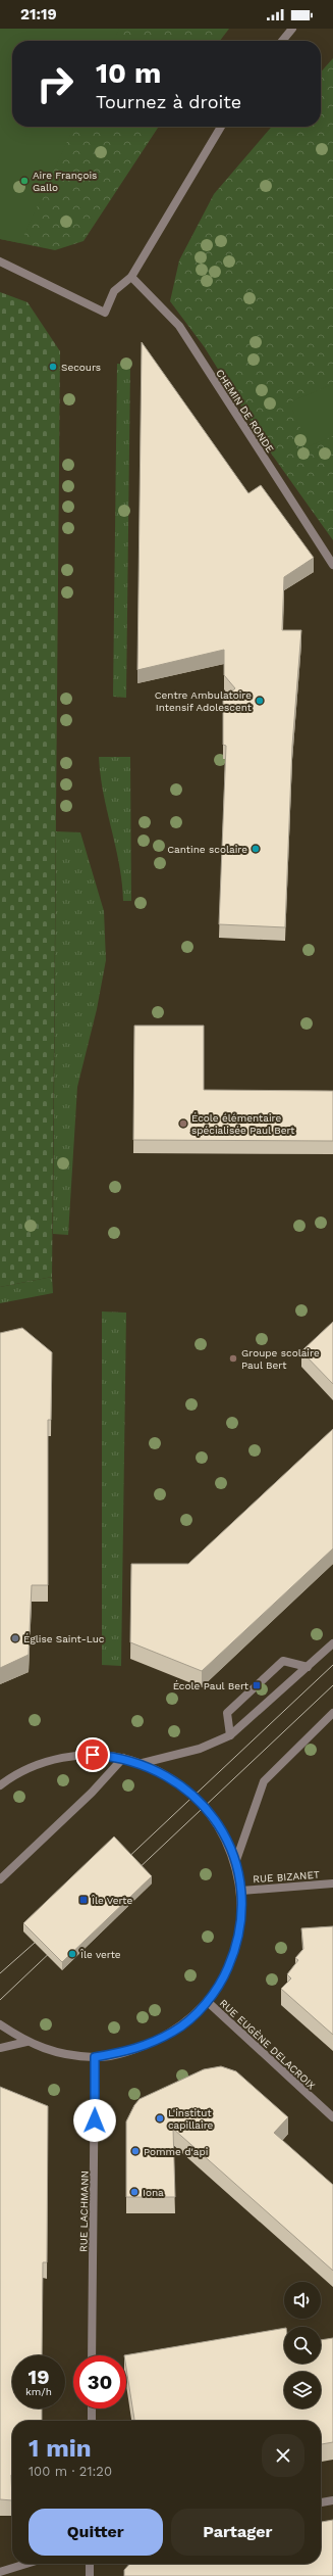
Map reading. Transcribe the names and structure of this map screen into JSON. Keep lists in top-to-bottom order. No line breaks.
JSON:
{"streets":{"street":["CHEMIN DE RONDE","RUE BIZANET","RUE EUGÈNE DELACROIX","RUE LACHMANN"]},"places":{"other":["Aire François Gallo","Secours","Centre Ambulatoire Intensif Adolescent","Cantine scolaire","École élémentaire spécialisée Paul Bert","Groupe scolaire Paul Bert","Église Saint-Luc","Île verte","L'institut capillaire","Pomme d'api","Iona"],"transit":["École Paul Bert","Île Verte"]},"page":{"status":"21:19","turn":["10 m","Tournez à droite"],"speed":"19 km/h","limit":"30","heading":["1 min","100 m · 21:20"],"buttons":["Quitter","Partager"]}}
